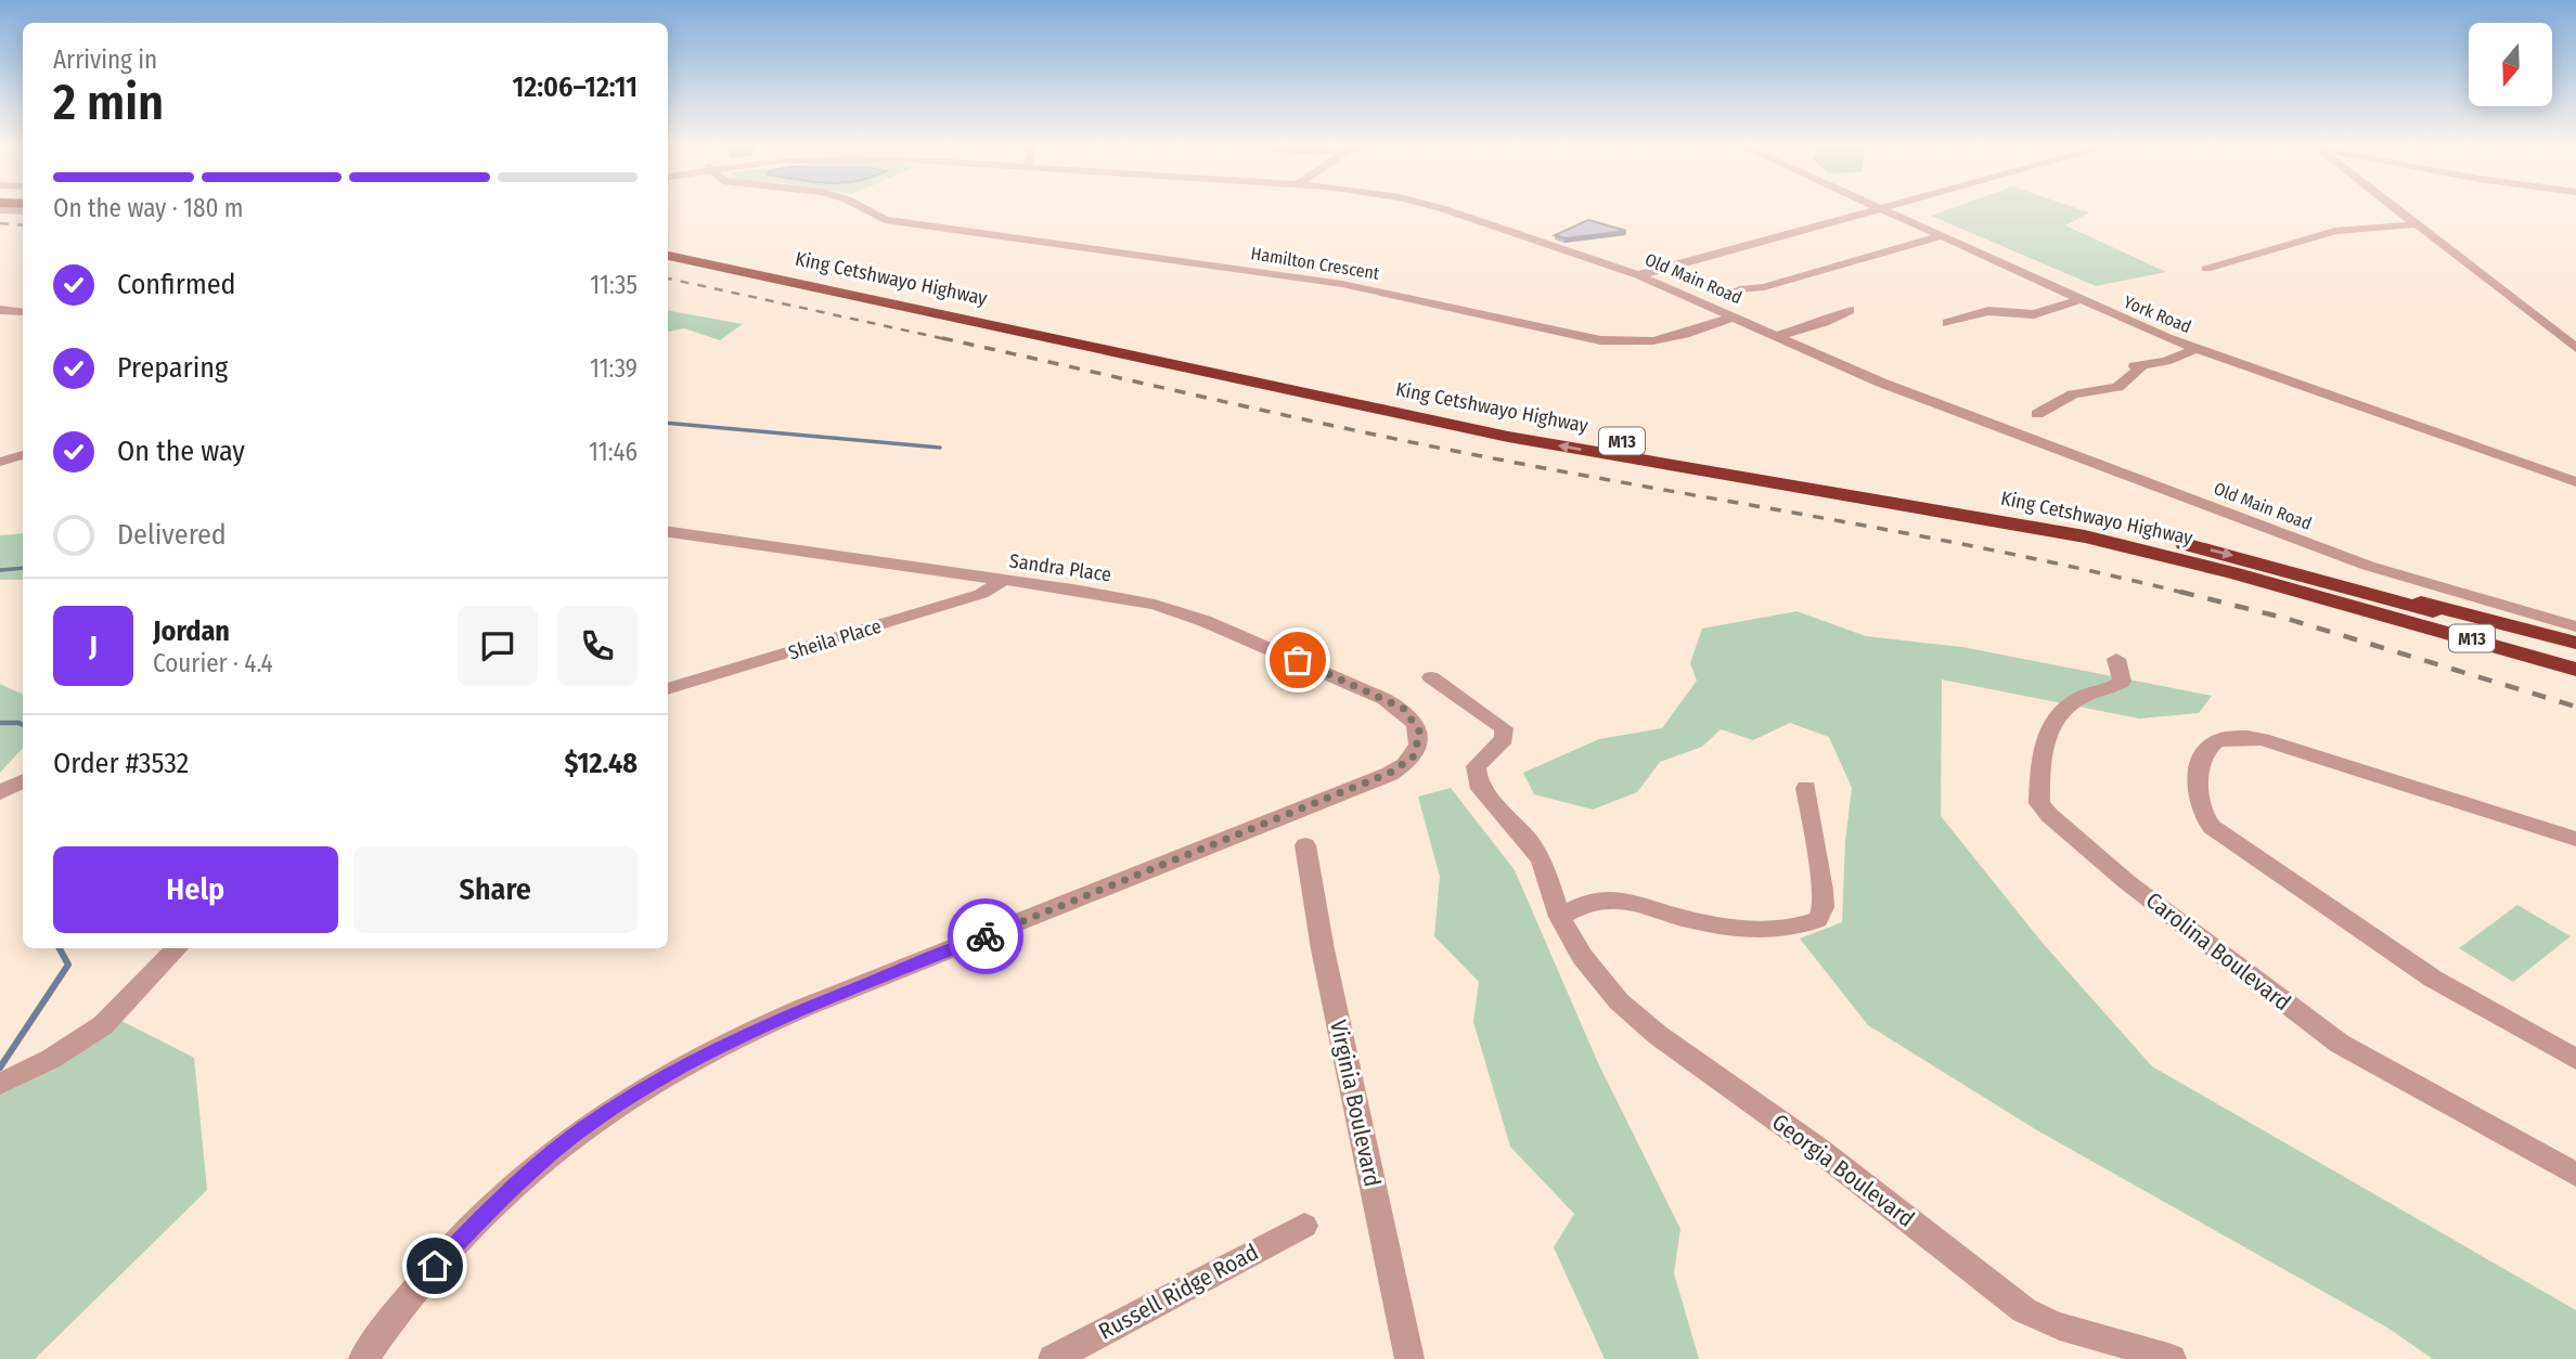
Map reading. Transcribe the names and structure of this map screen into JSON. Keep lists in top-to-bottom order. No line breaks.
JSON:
{"streets":{"highway":["King Cetshwayo Highway","M13"],"street":["Hamilton Crescent","Old Main Road","York Road","Sandra Place","Sheila Place","Carolina Boulevard","Virginia Boulevard","Georgia Boulevard","Russell Ridge Road"]},"crossings":[["Hamilton Crescent","Old Main Road"],["Sandra Place","Sheila Place"]],"north":"bottom","page":{"heading":["2 min","Arriving in","12:06–12:11"],"panel":["Jordan","Courier · 4.4","Order #3532","$12.48"],"bar":"On the way · 180 m","list":[["Confirmed","11:35"],["Preparing","11:39"],["On the way","11:46"],"Delivered"],"round":"J","buttons":["Help","Share"]}}
